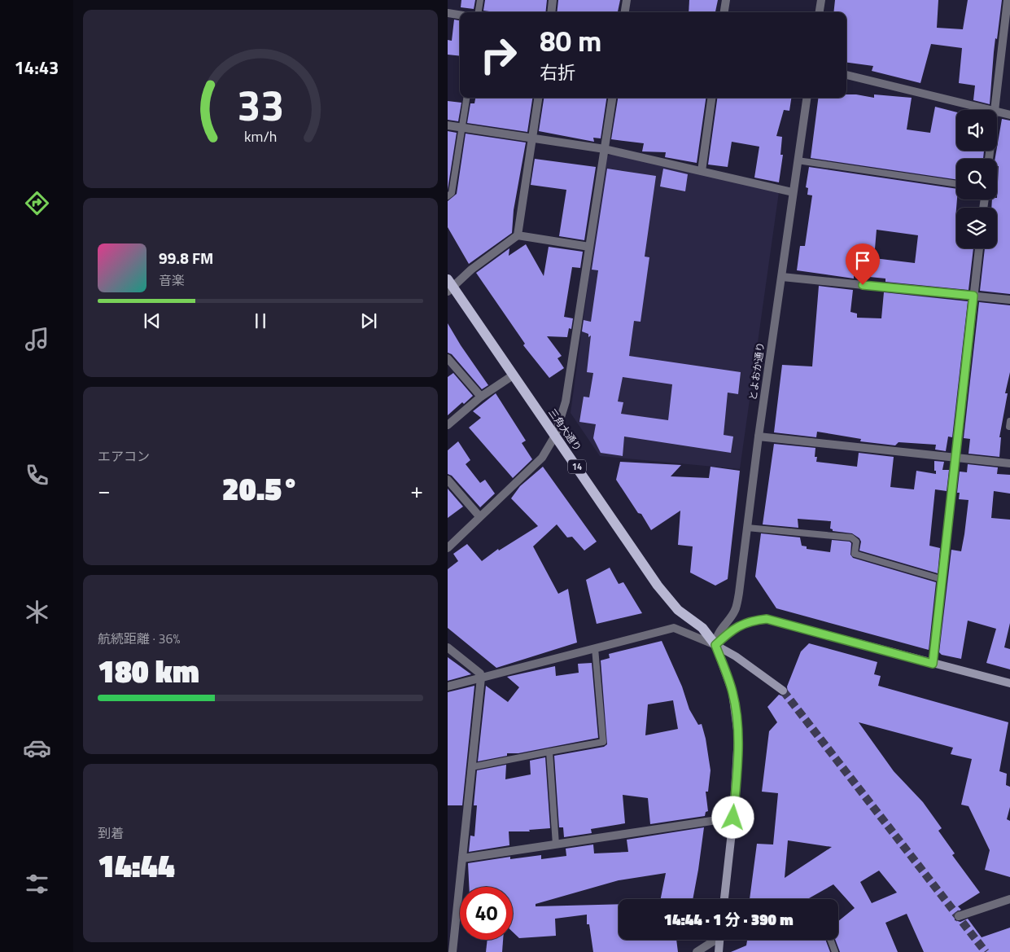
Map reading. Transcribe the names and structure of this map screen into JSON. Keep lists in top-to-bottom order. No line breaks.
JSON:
{"streets":{"main road":["三角大通り","14"],"street":["とよおか通り"]},"crossings":[["とよおか通り","三角大通り"],["とよおか通り","14"],["三角大通り","14"]],"page":{"tabs":"14:43","turn":["80 m","右折"],"song":["99.8 FM","音楽"],"tile":["エアコン",["航続距離 · 36%","180 km"],["到着","14:44"]],"heat":["−","20.5°","+"],"limit":"40","trip":"14:44 · 1 分 · 390 m","gauge":["33","km/h"]}}
